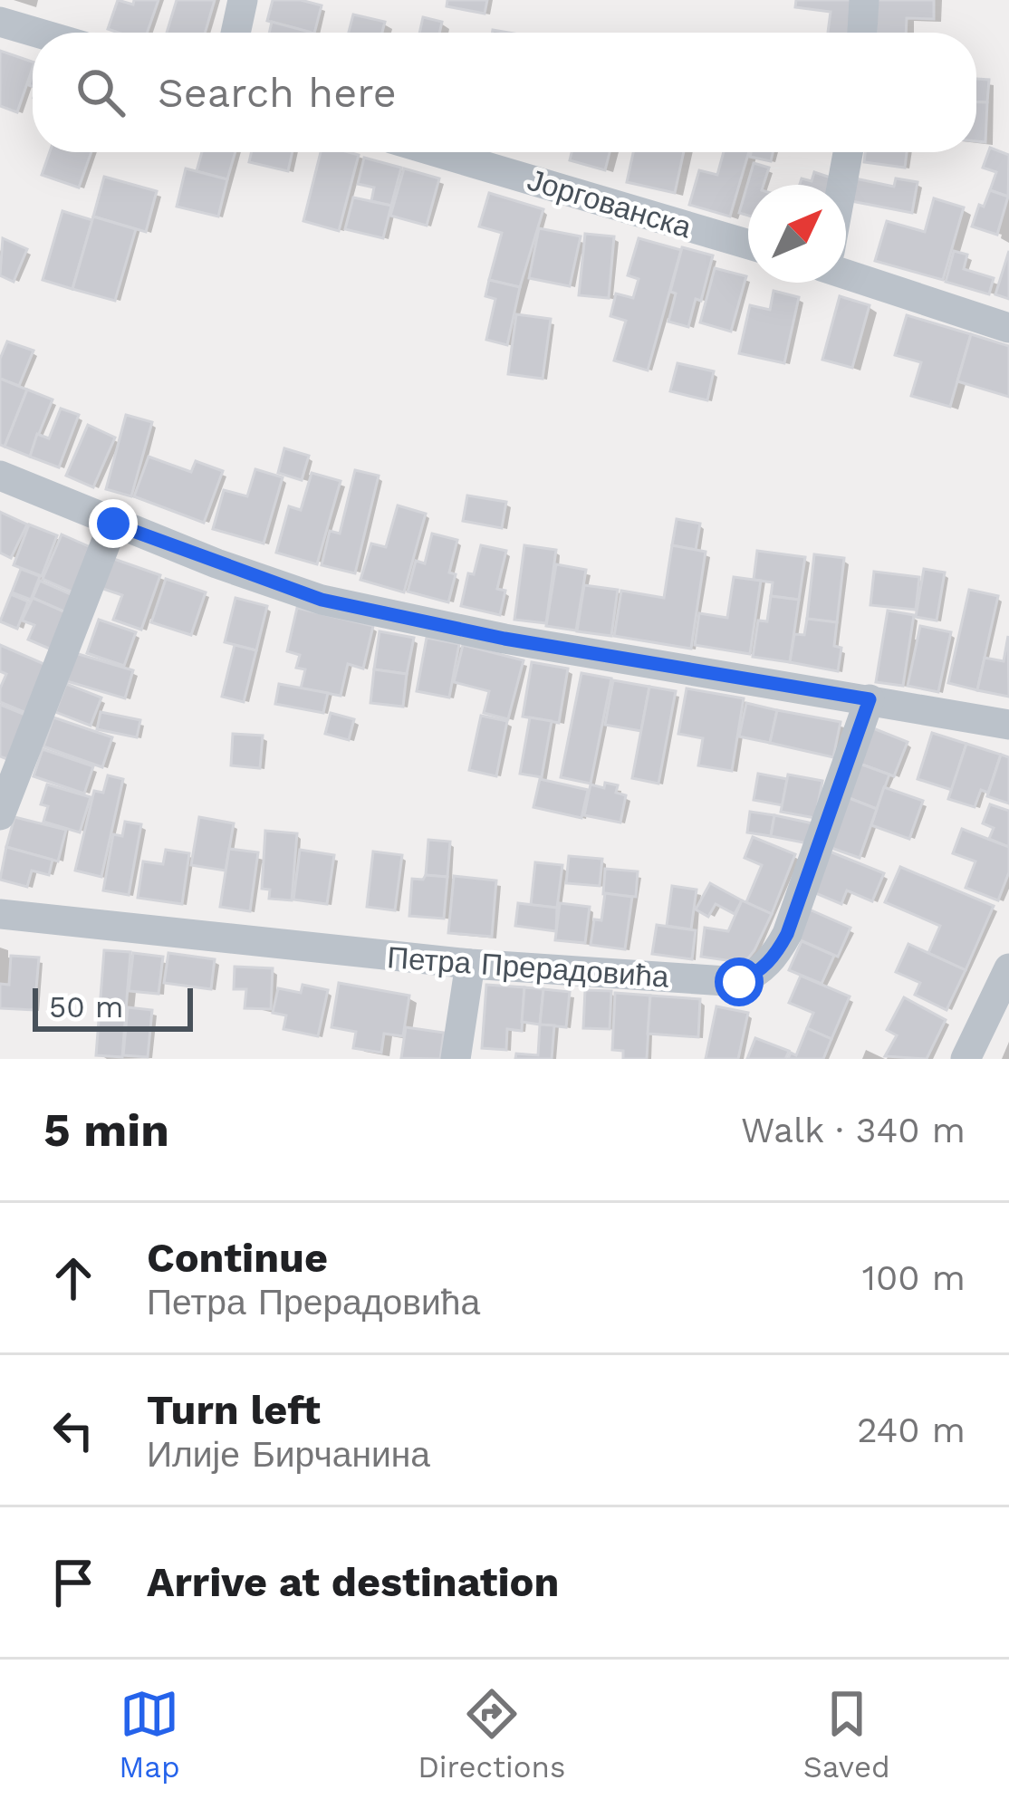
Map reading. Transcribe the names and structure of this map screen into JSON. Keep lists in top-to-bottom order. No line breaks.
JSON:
{"streets":{"street":["Јоргованска","Петра Прерадовића"]},"scale_bar":"50 m","north":"top right","page":{"search":"Search here","scale":"50 m","heading":["5 min","Walk · 340 m"],"list":[["Continue","Петра Прерадовића","100 m"],["Turn left","Илије Бирчанина","240 m"],"Arrive at destination"],"nav":["Map","Directions","Saved"]}}
